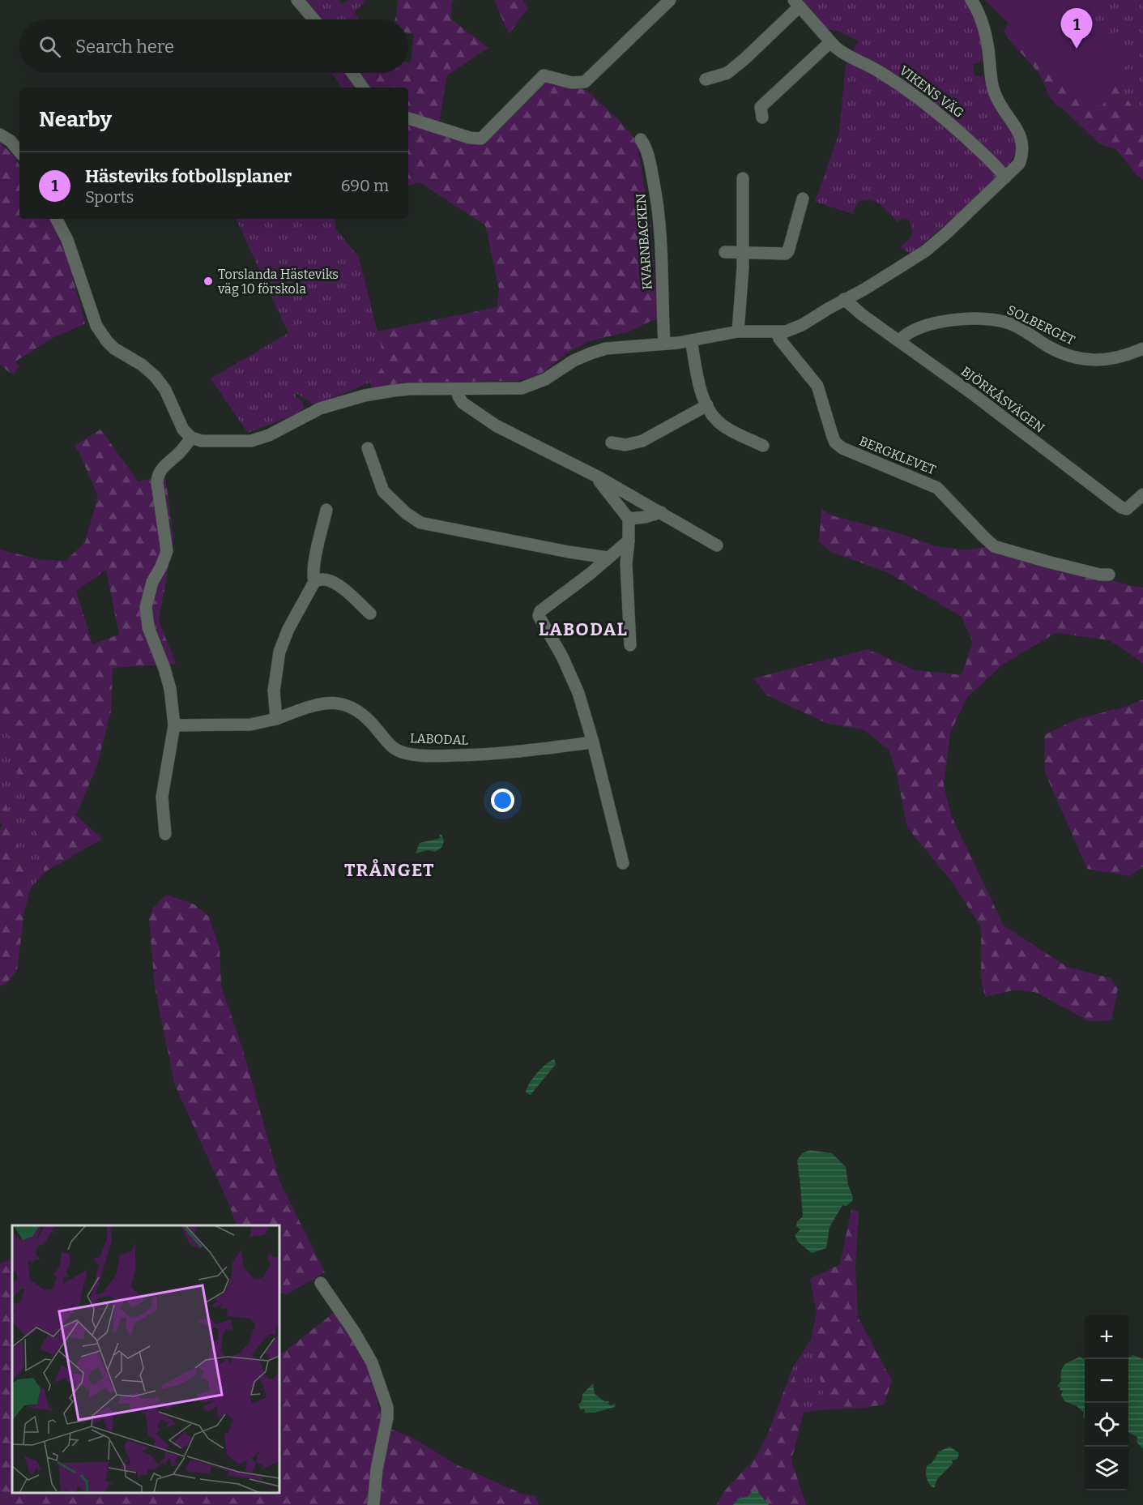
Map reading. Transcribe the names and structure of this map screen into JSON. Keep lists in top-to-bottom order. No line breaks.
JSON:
{"streets":{"street":["VIKENS VÄG","KVARNBACKEN","SOLBERGET","BJÖRKÅSVÄGEN","BERGKLEVET","LABODAL"]},"crossings":[["SOLBERGET","BJÖRKÅSVÄGEN"]],"districts":["LABODAL","TRÅNGET"],"places":["Torslanda Hästeviks väg 10 förskola"],"page":{"pins":"1","search":"Search here","heading":"Nearby","list":[{"mark":"1","name":"Hästeviks fotbollsplaner","note":"Sports","value":"690 m"}],"map_buttons":["+","−"]}}
